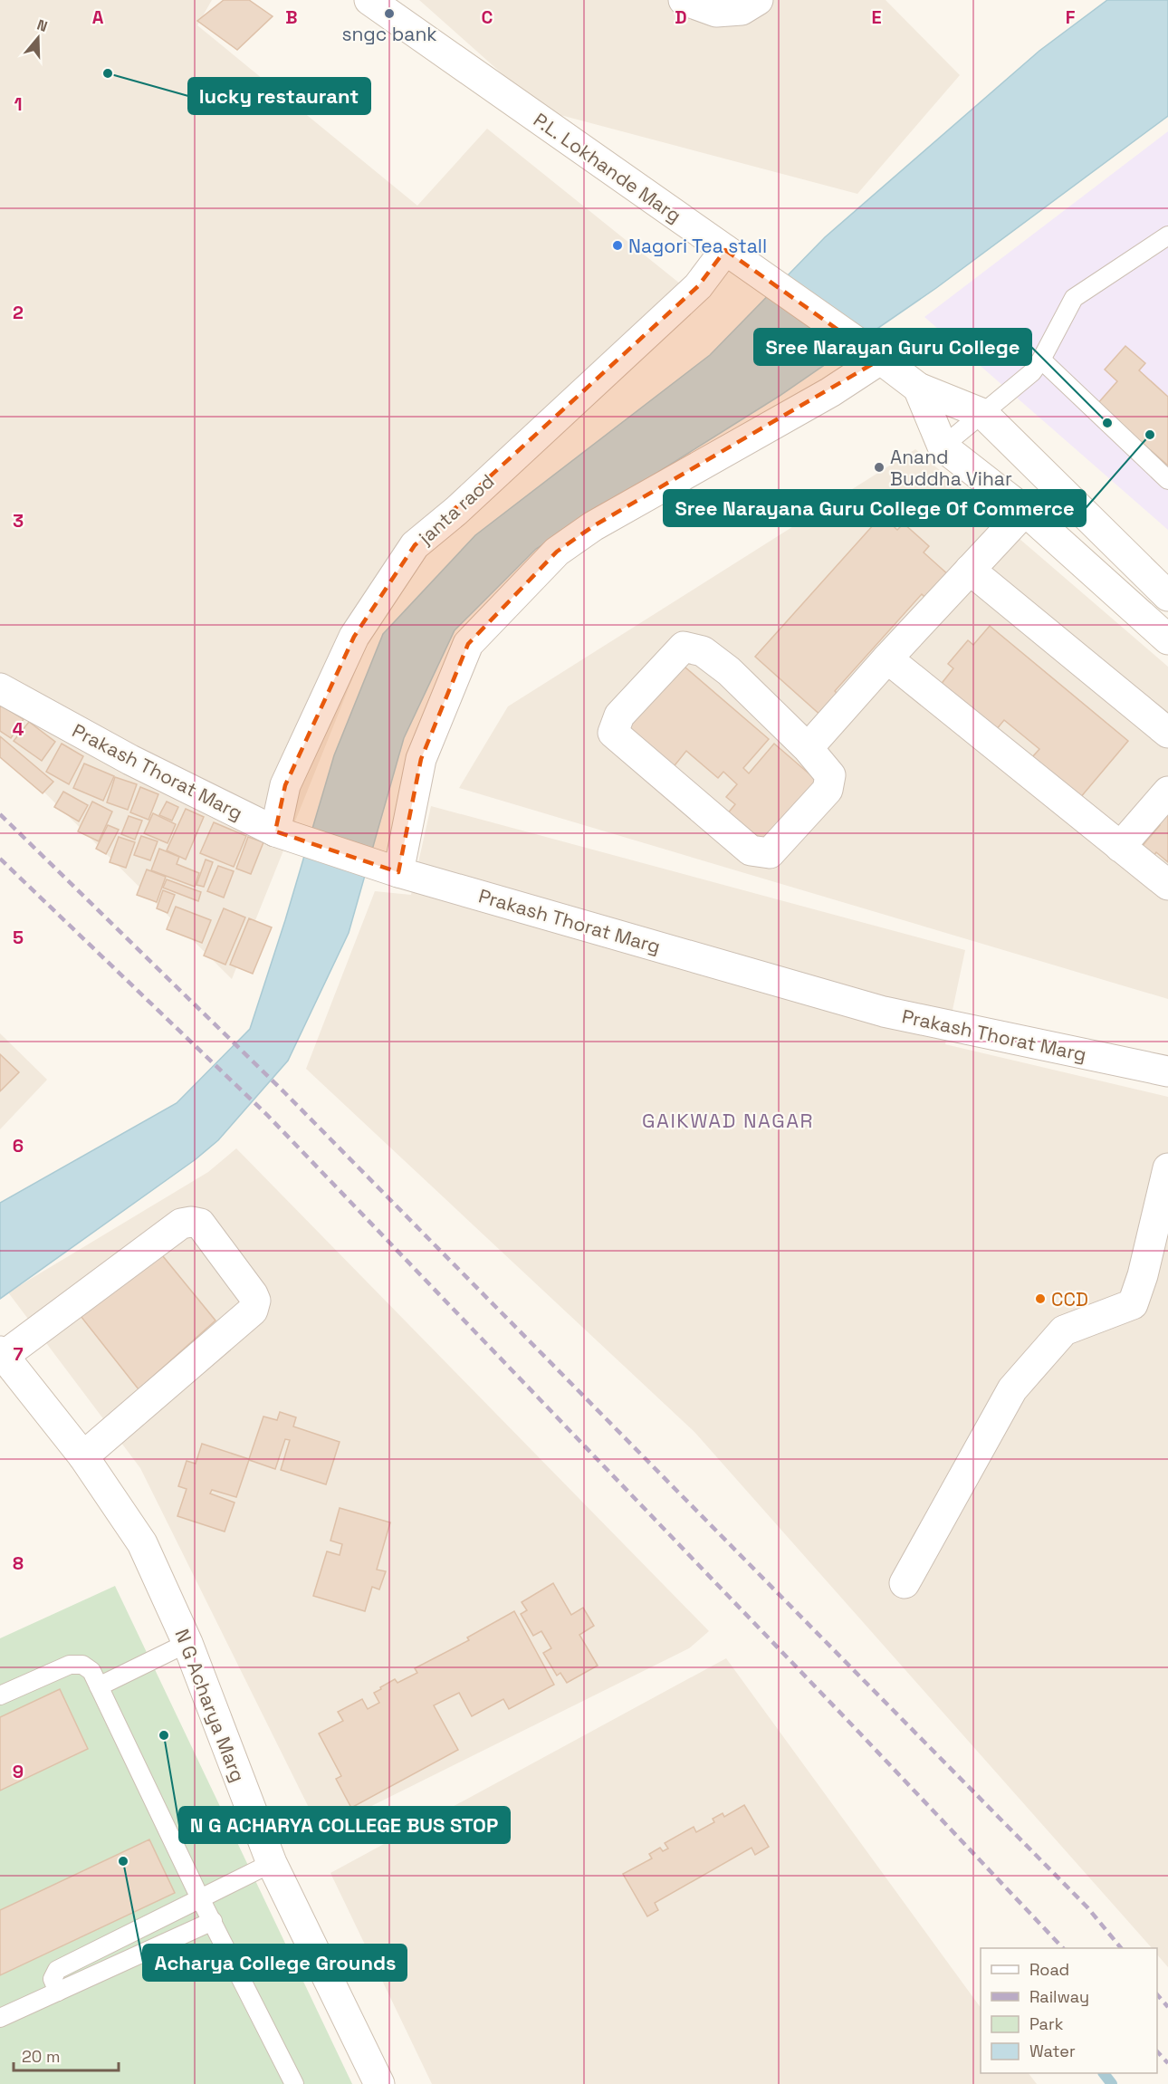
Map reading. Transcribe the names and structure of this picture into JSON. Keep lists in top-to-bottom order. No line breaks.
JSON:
{"streets":{"street":["P.L. Lokhande Marg","janta raod","Prakash Thorat Marg","N G Acharya Marg"]},"crossings":[["P.L. Lokhande Marg","janta raod"],["janta raod","Prakash Thorat Marg"]],"districts":["GAIKWAD NAGAR"],"places":["sngc bank","lucky restaurant","Nagori Tea stall","Sree Narayan Guru College","Sree Narayana Guru College Of Commerce","Anand Buddha Vihar","CCD","N G ACHARYA COLLEGE BUS STOP","Acharya College Grounds"],"legend":["Road","Railway","Park","Water"],"scale_bar":"20 m","north":"top","grid":{"columns":["A","B","C","D","E","F"],"rows":["1","2","3","4","5","6","7","8","9"]}}
